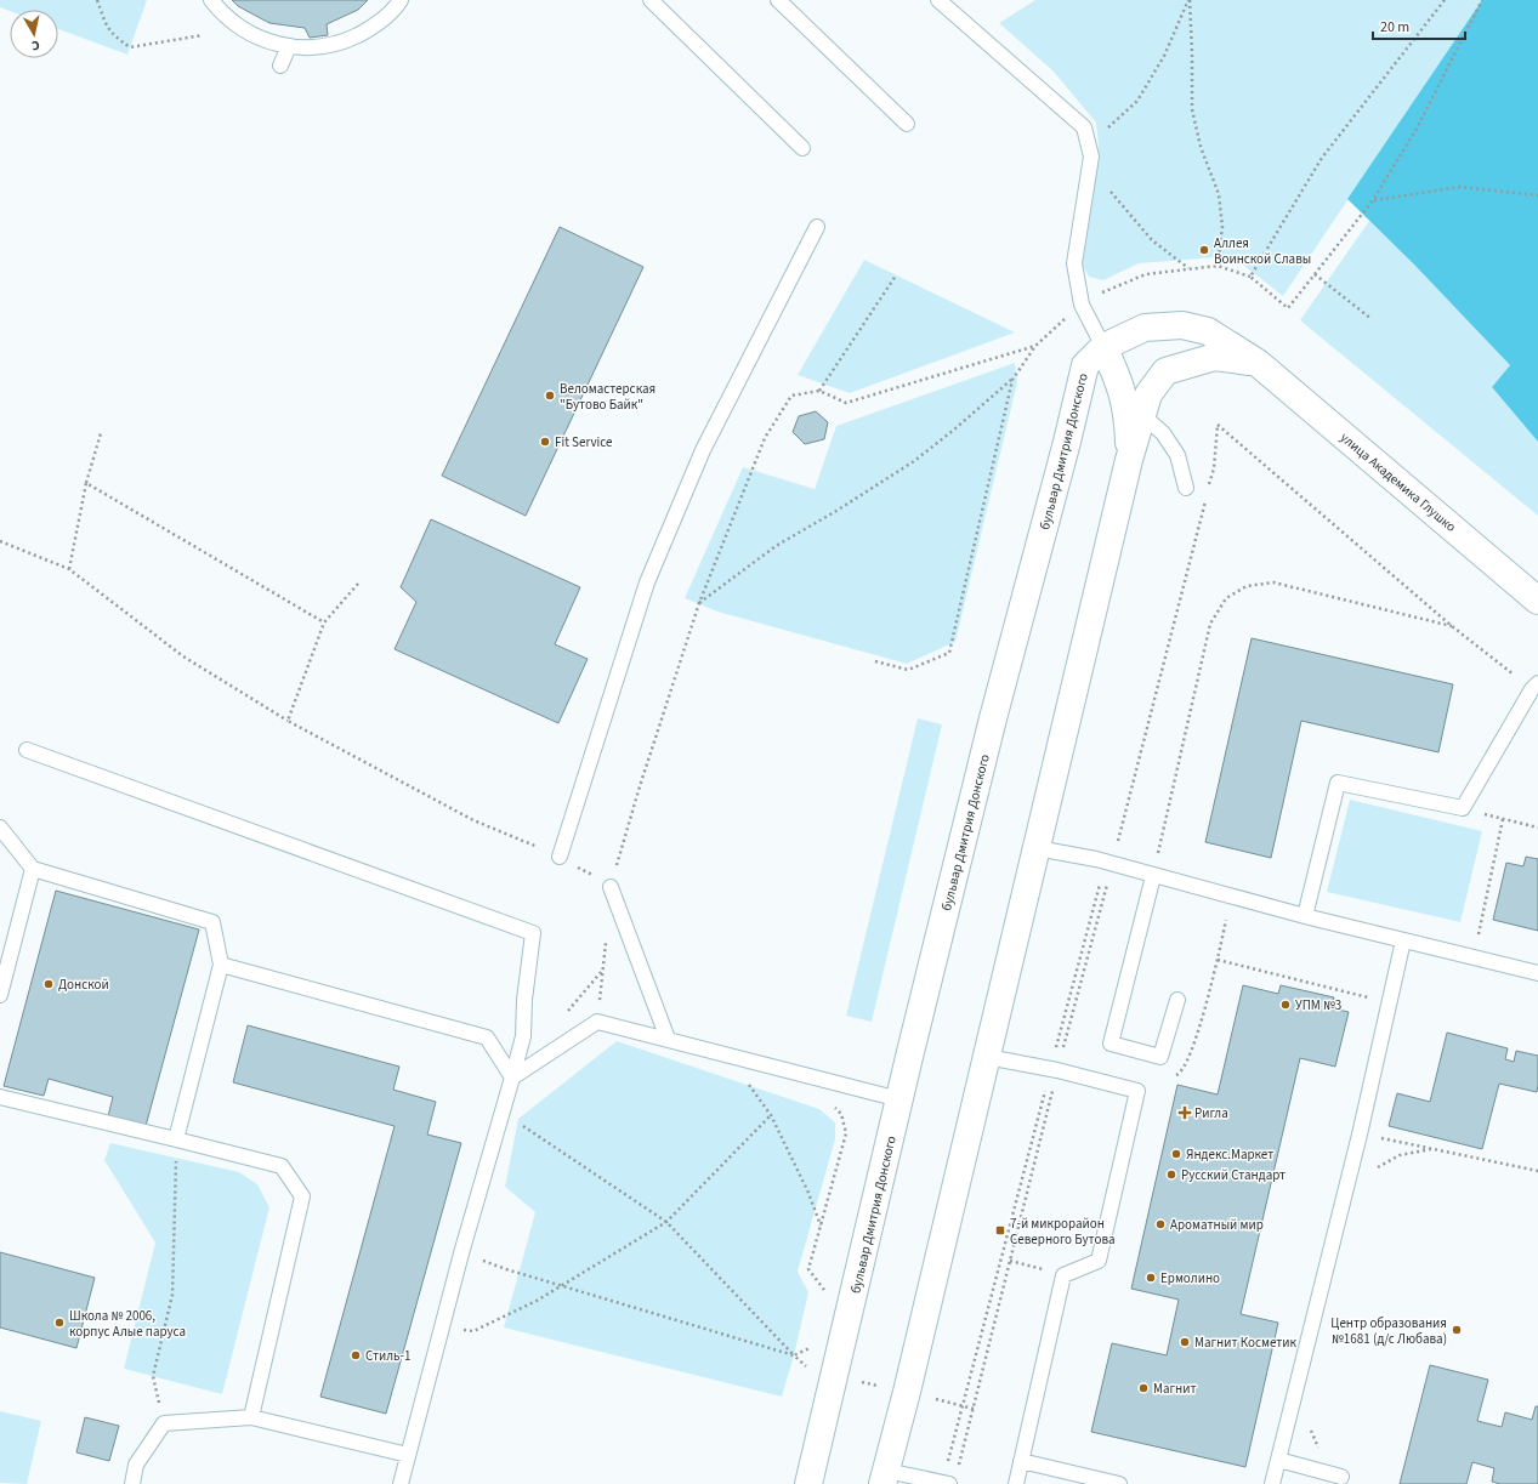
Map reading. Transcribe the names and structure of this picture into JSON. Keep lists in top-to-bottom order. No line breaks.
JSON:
{"streets":{"street":["бульвар Дмитрия Донского","улица Академика Глушко"]},"crossings":[["бульвар Дмитрия Донского","улица Академика Глушко"]],"places":{"other":["Аллея Воинской Славы","Веломастерская \"Бутово Байк\"","Fit Service","Донской","УПМ №3","Яндекс.Маркет","Русский Стандарт","Ароматный мир","Ермолино","Школа № 2006, корпус Алые паруса","Центр образования №1681 (д/с Любава)","Магнит Косметик","Стиль-1","Магнит"],"health":["Ригла"],"transit":["7-й микрорайон Северного Бутова"]},"scale_bar":"20 m","north":"bottom"}
